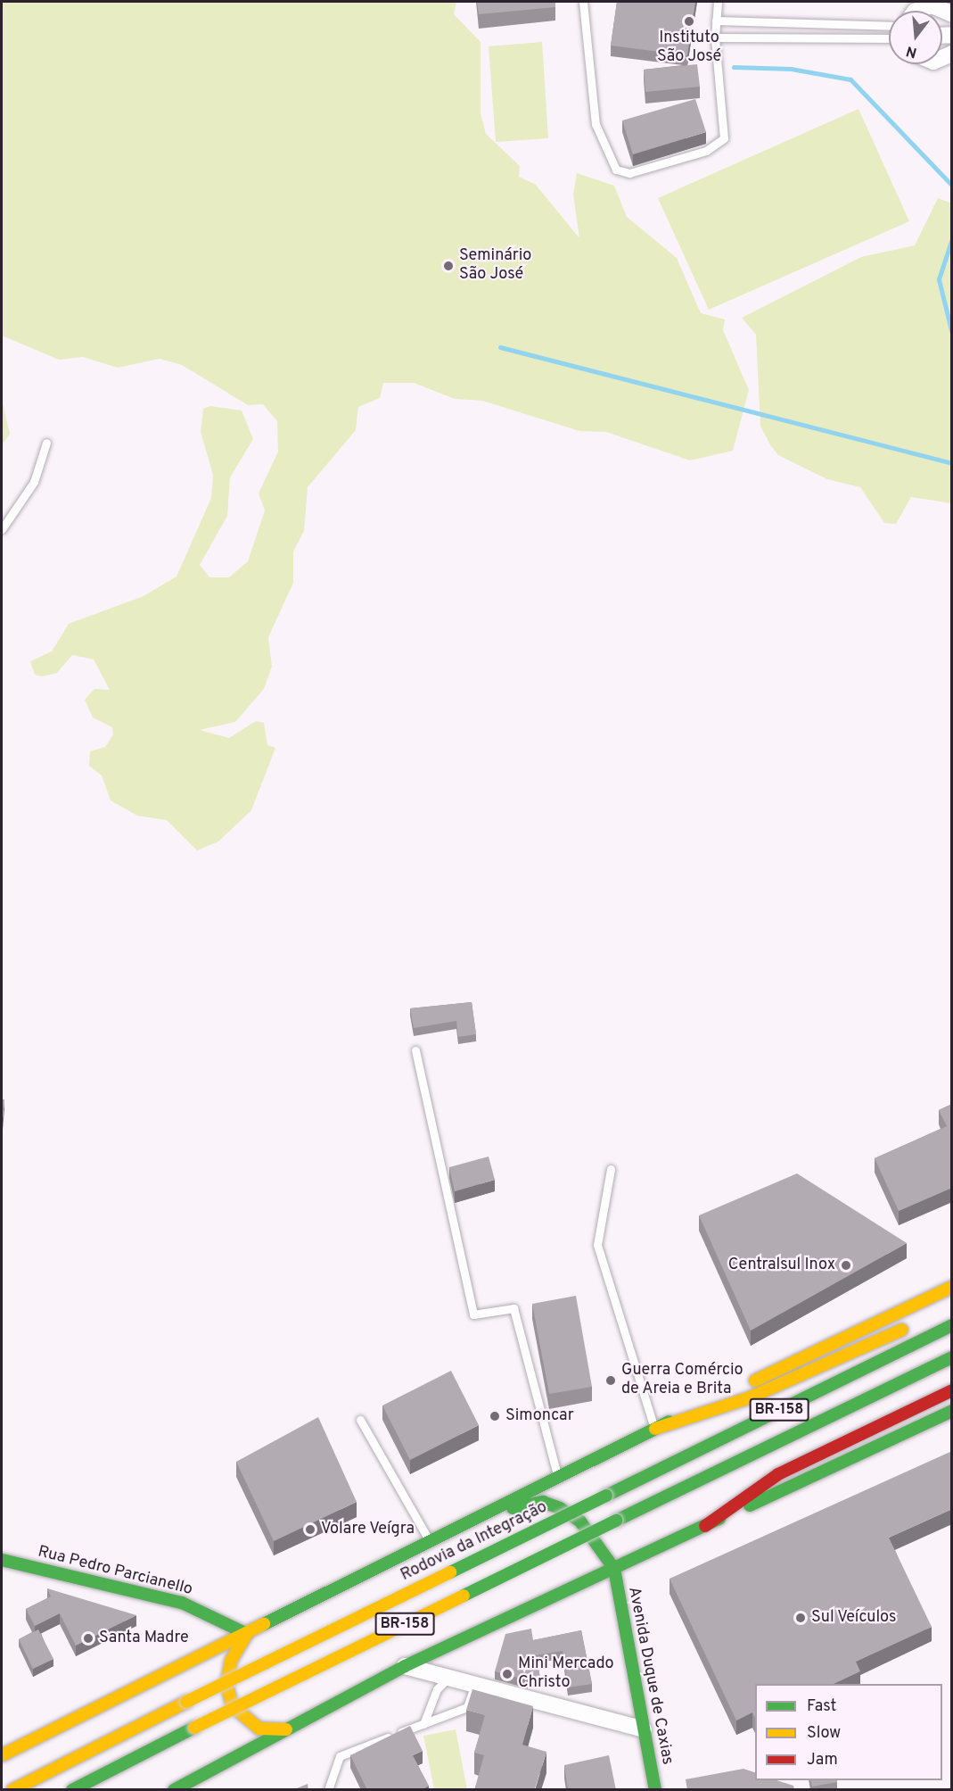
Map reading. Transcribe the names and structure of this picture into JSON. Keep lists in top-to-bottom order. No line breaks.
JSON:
{"streets":{"main road":["BR-158","Rodovia da Integração","Rua Pedro Parcianello","Avenida Duque de Caxias"]},"crossings":[["BR-158","Rua Pedro Parcianello"],["BR-158","Avenida Duque de Caxias"]],"places":["Instituto São José","Seminário São José","Centralsul Inox","Guerra Comércio de Areia e Brita","Simoncar","Volare Veígra","Sul Veículos","Santa Madre","Mini Mercado Christo"],"legend":["Fast","Slow","Jam"],"north":"bottom"}
